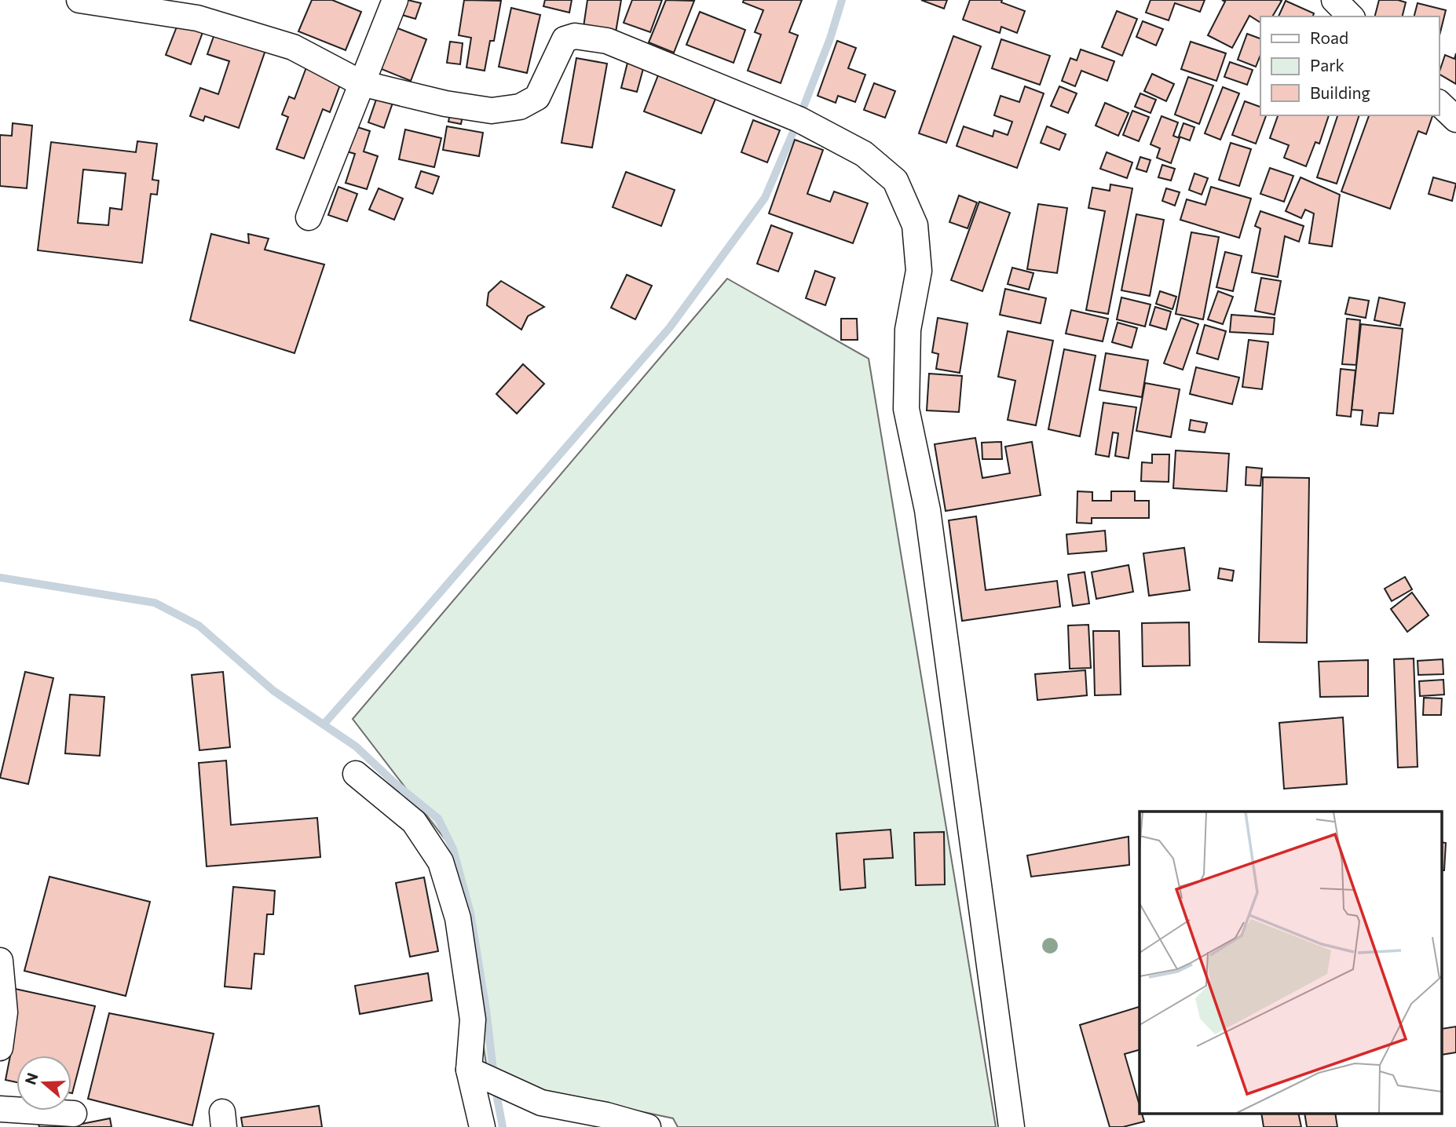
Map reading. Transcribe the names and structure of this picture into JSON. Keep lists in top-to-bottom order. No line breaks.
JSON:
{"legend":["Road","Park","Building"],"north":"left"}
